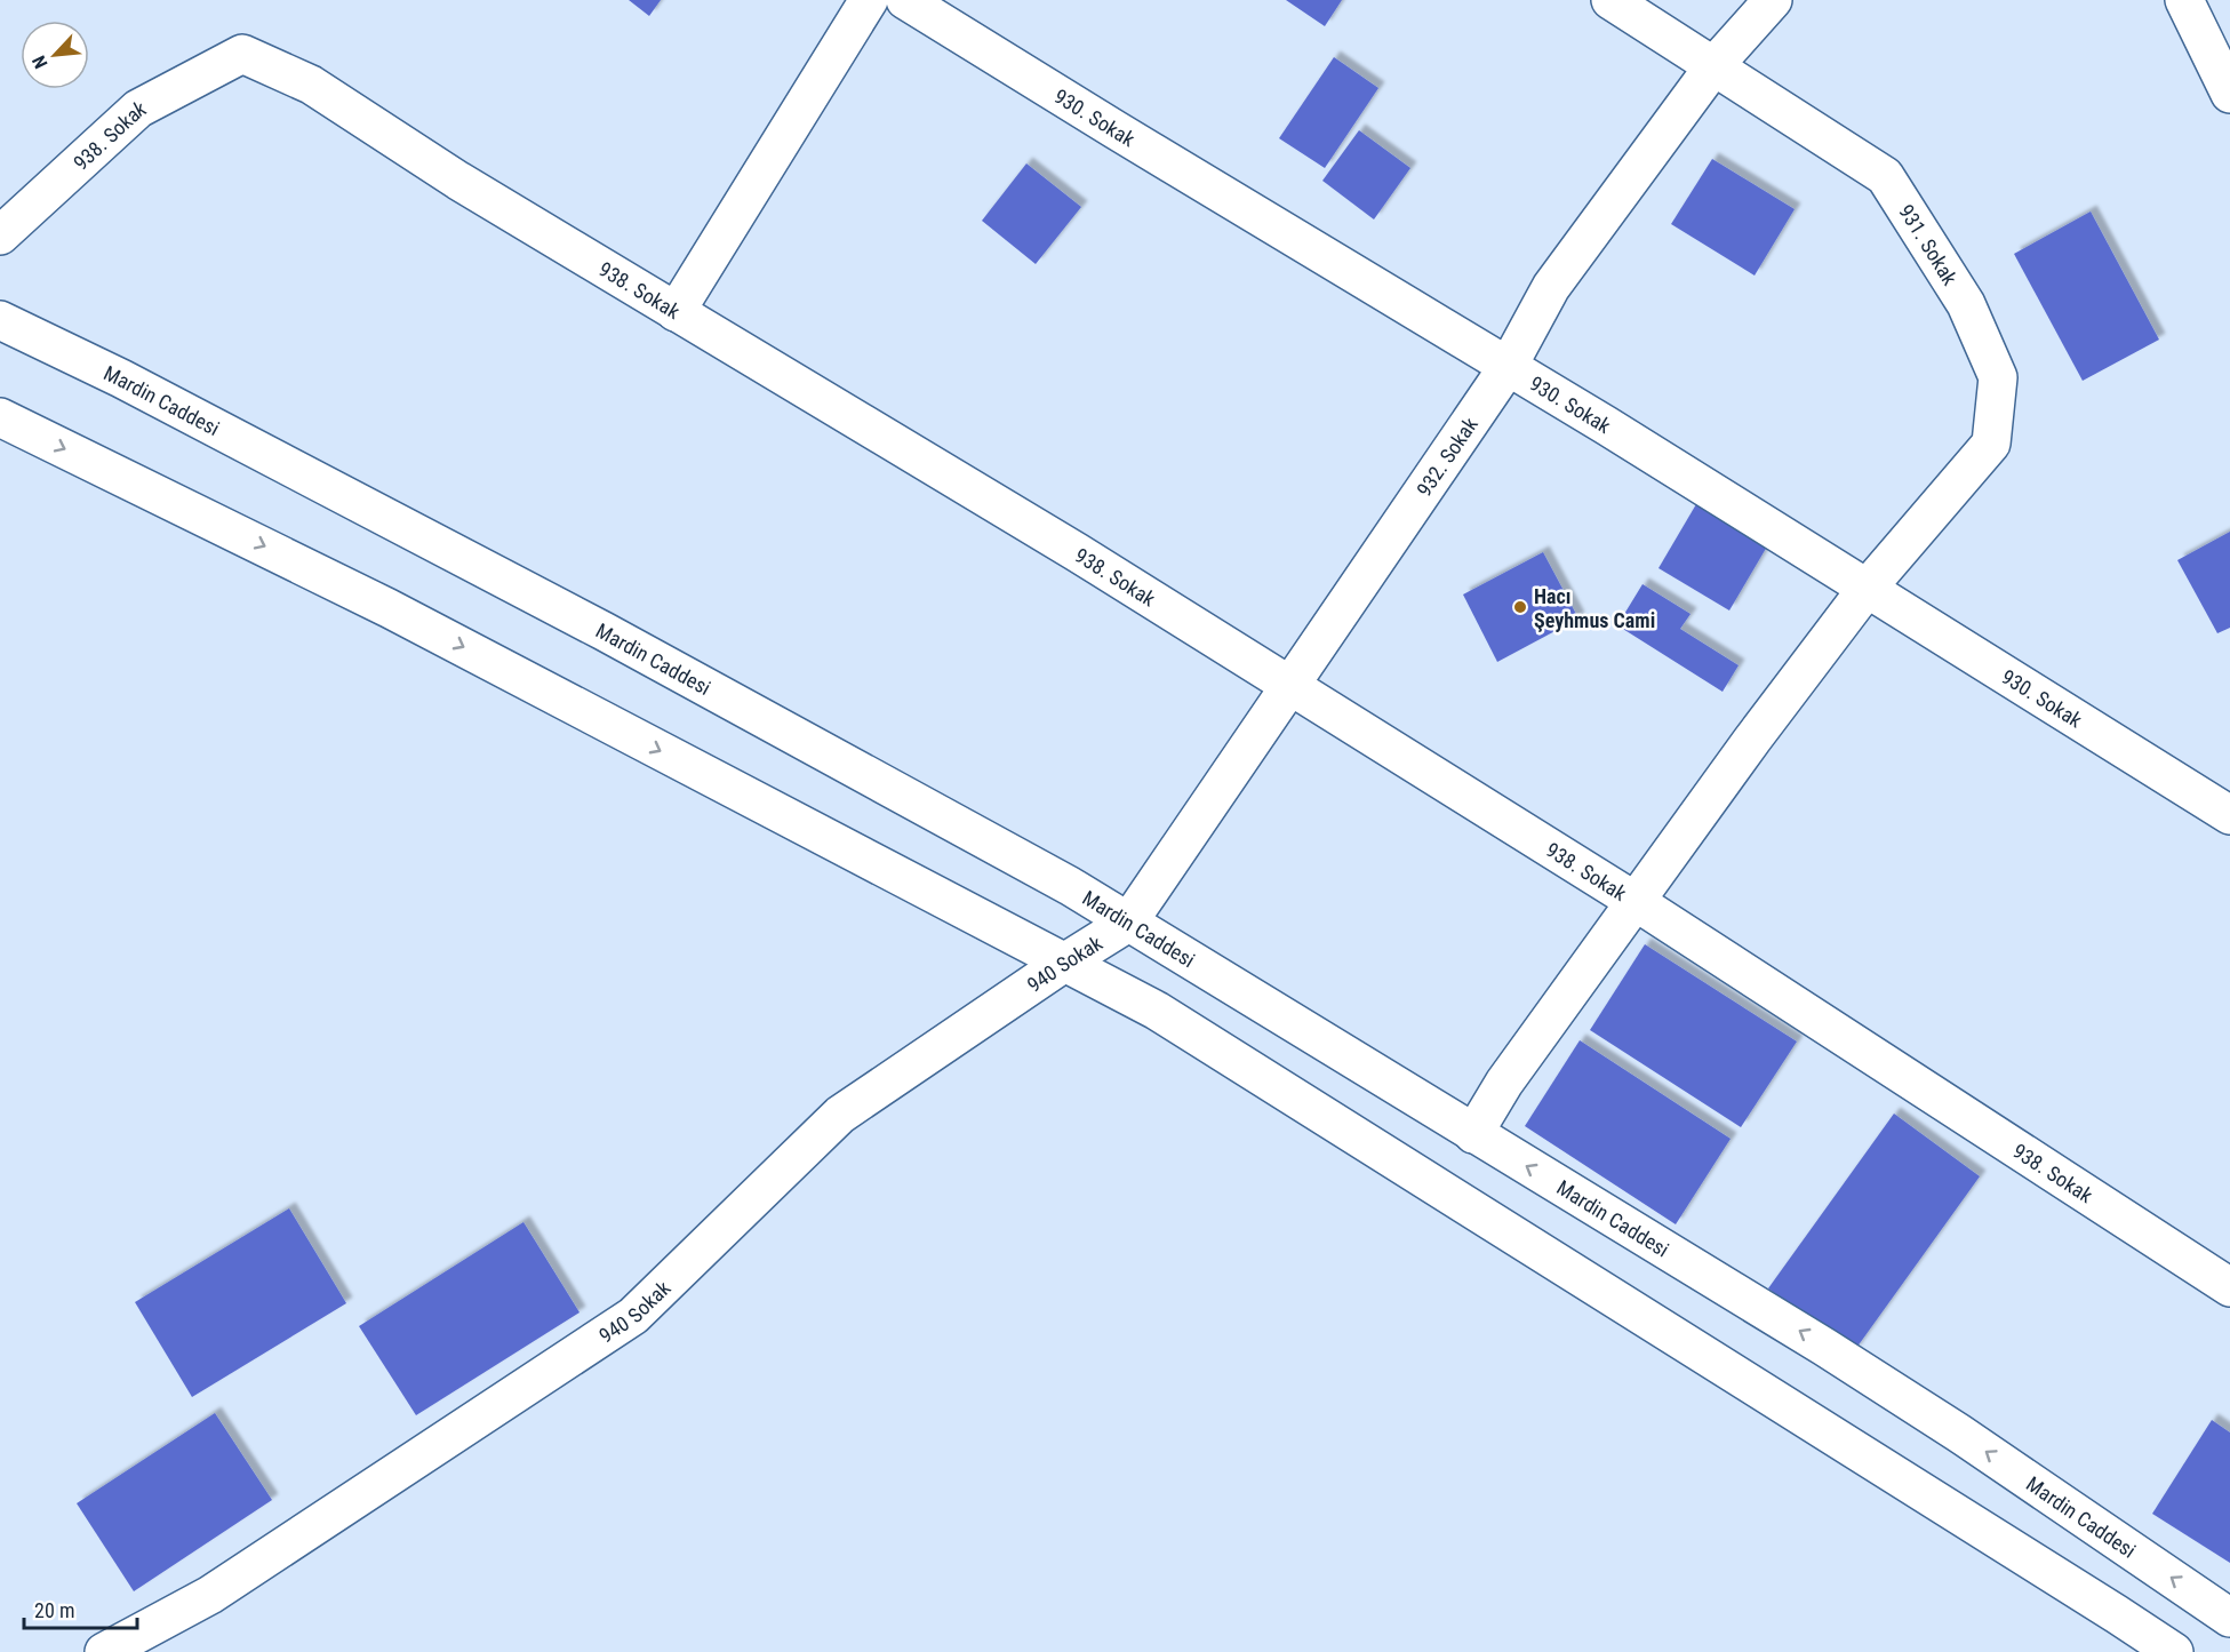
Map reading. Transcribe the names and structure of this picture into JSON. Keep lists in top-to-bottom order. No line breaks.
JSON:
{"streets":{"street":["930. Sokak","938. Sokak","931. Sokak","Mardin Caddesi","932. Sokak","940 Sokak"]},"crossings":[["930. Sokak","931. Sokak"],["930. Sokak","932. Sokak"],["938. Sokak","931. Sokak"],["938. Sokak","932. Sokak"],["931. Sokak","Mardin Caddesi"],["931. Sokak","932. Sokak"],["Mardin Caddesi","932. Sokak"],["Mardin Caddesi","940 Sokak"],["932. Sokak","940 Sokak"]],"places":["Hacı Şeyhmus Cami"],"scale_bar":"20 m","north":"bottom left"}
